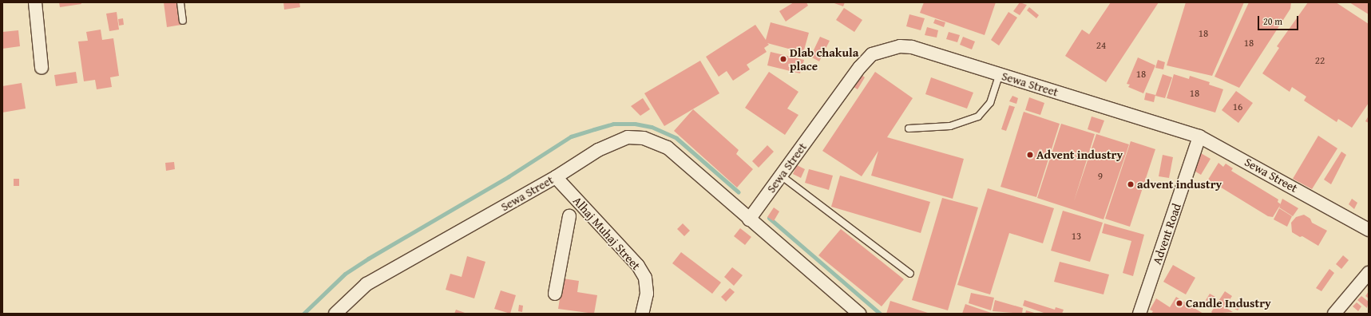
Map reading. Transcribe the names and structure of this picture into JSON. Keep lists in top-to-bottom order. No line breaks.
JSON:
{"streets":{"street":["Sewa Street","Alhaj Muhaj Street","Advent Road"]},"crossings":[["Sewa Street","Alhaj Muhaj Street"],["Sewa Street","Advent Road"]],"places":["Dlab chakula place","Advent industry","advent industry","Candle Industry"],"house_numbers":["18","18","24","22","18","18","16","9","13"],"scale_bar":"20 m"}
